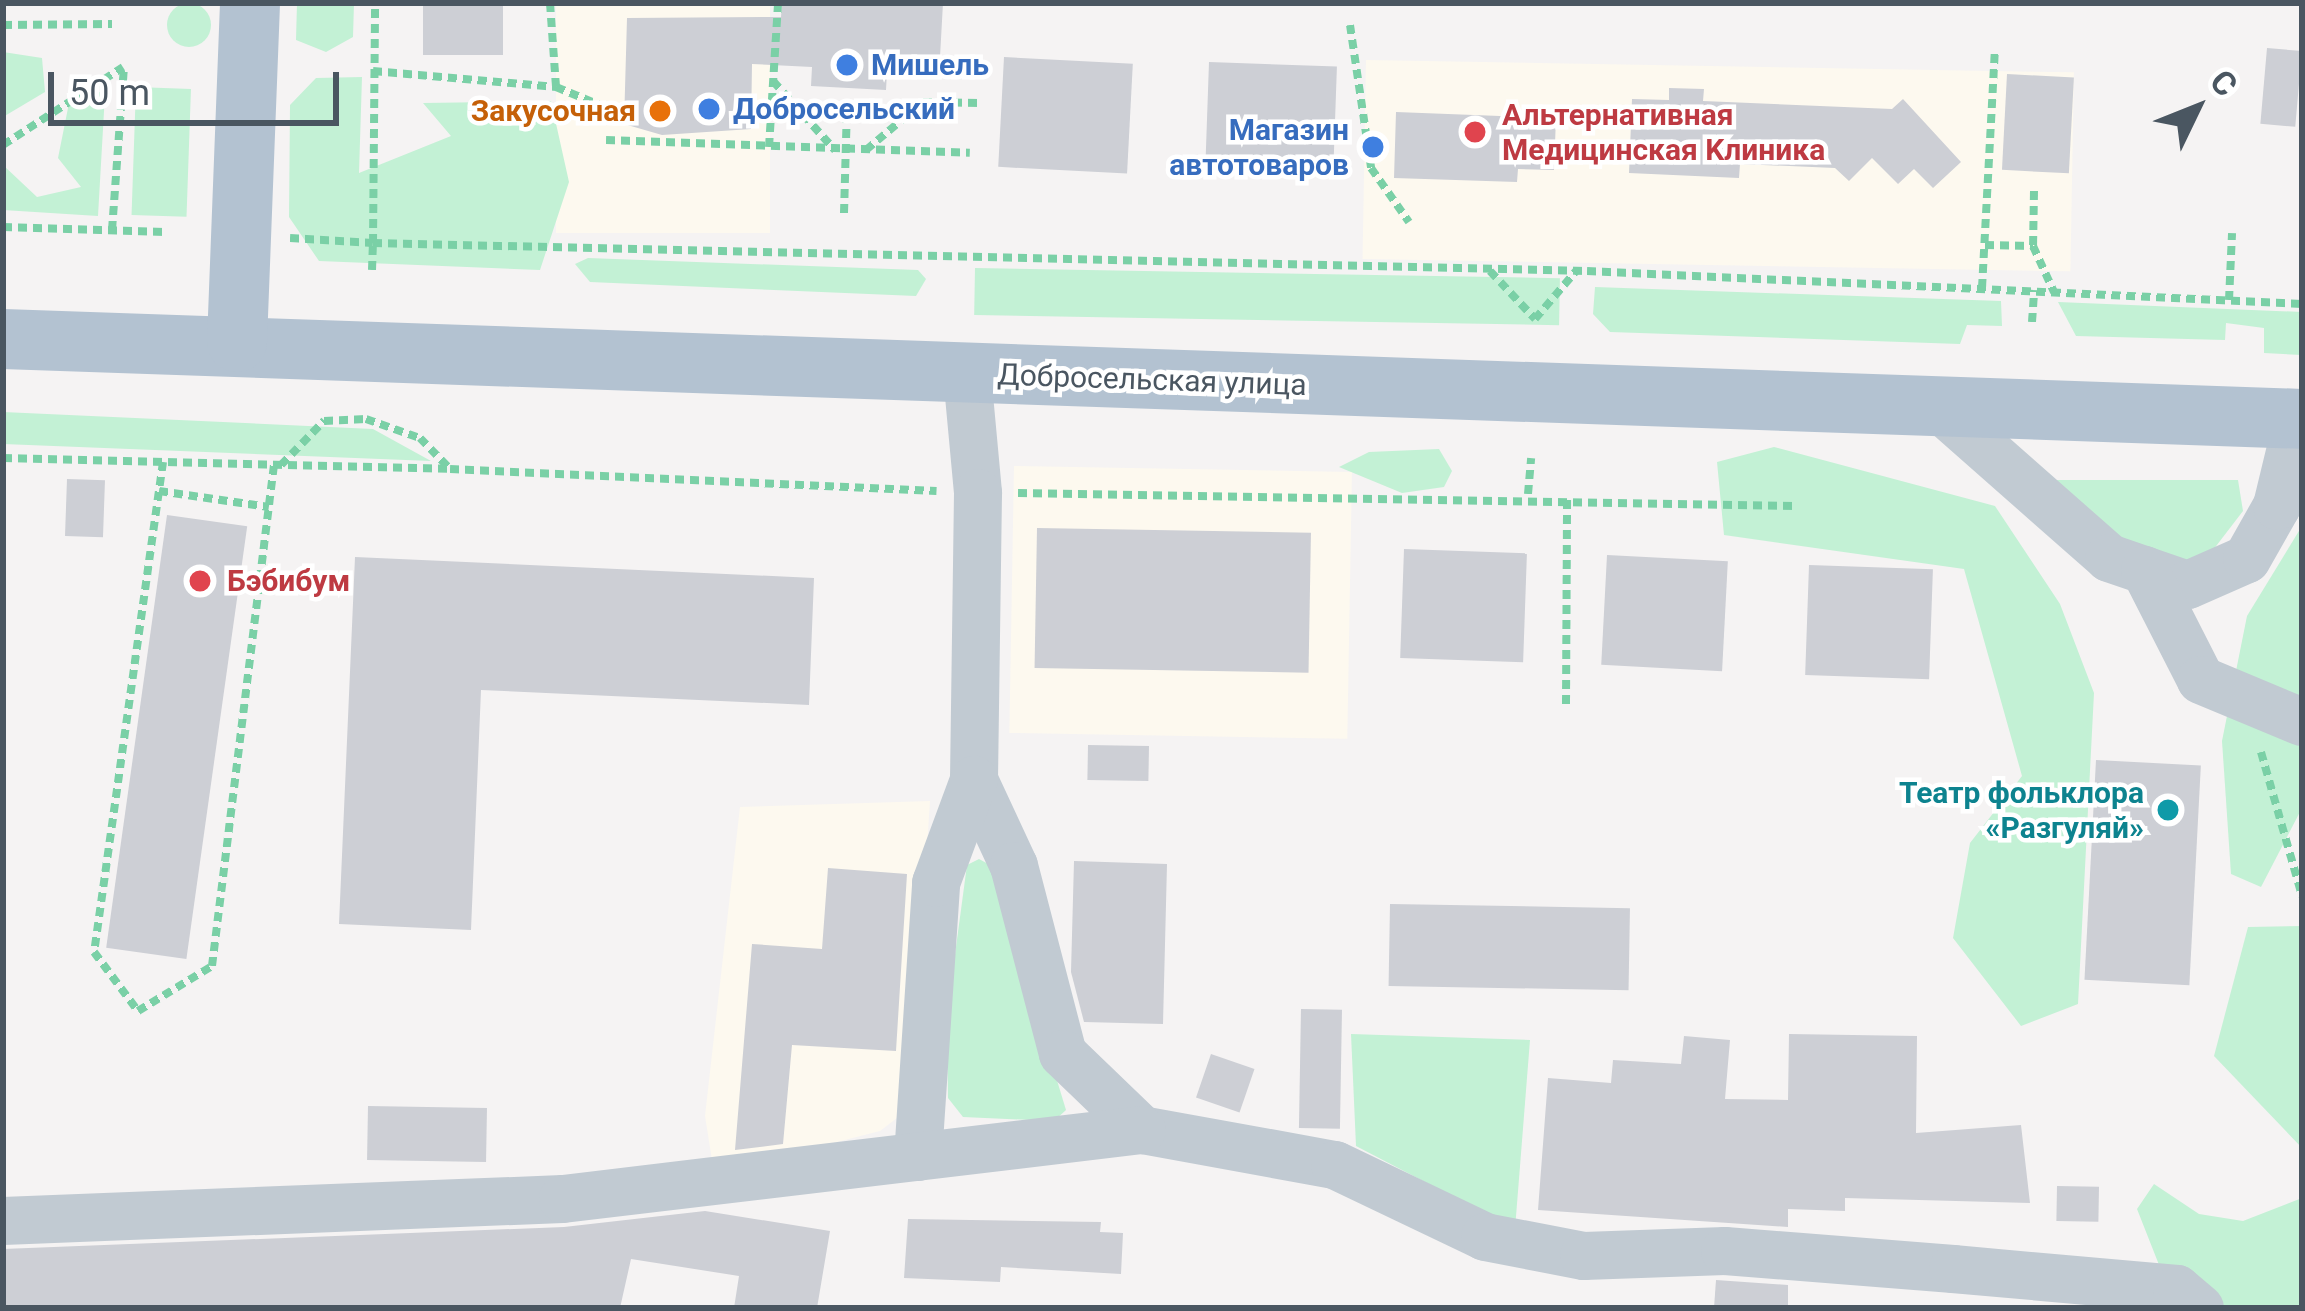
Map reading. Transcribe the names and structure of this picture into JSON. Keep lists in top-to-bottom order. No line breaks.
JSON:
{"streets":{"main road":["Добросельская улица"]},"places":["Мишель","Добросельский","Закусочная","Альтернативная Mедицинская Kлиника","Магазин автотоваров","Бэбибум","Театр фольклора «Разгуляй»"],"scale_bar":"50 m","north":"top right"}
